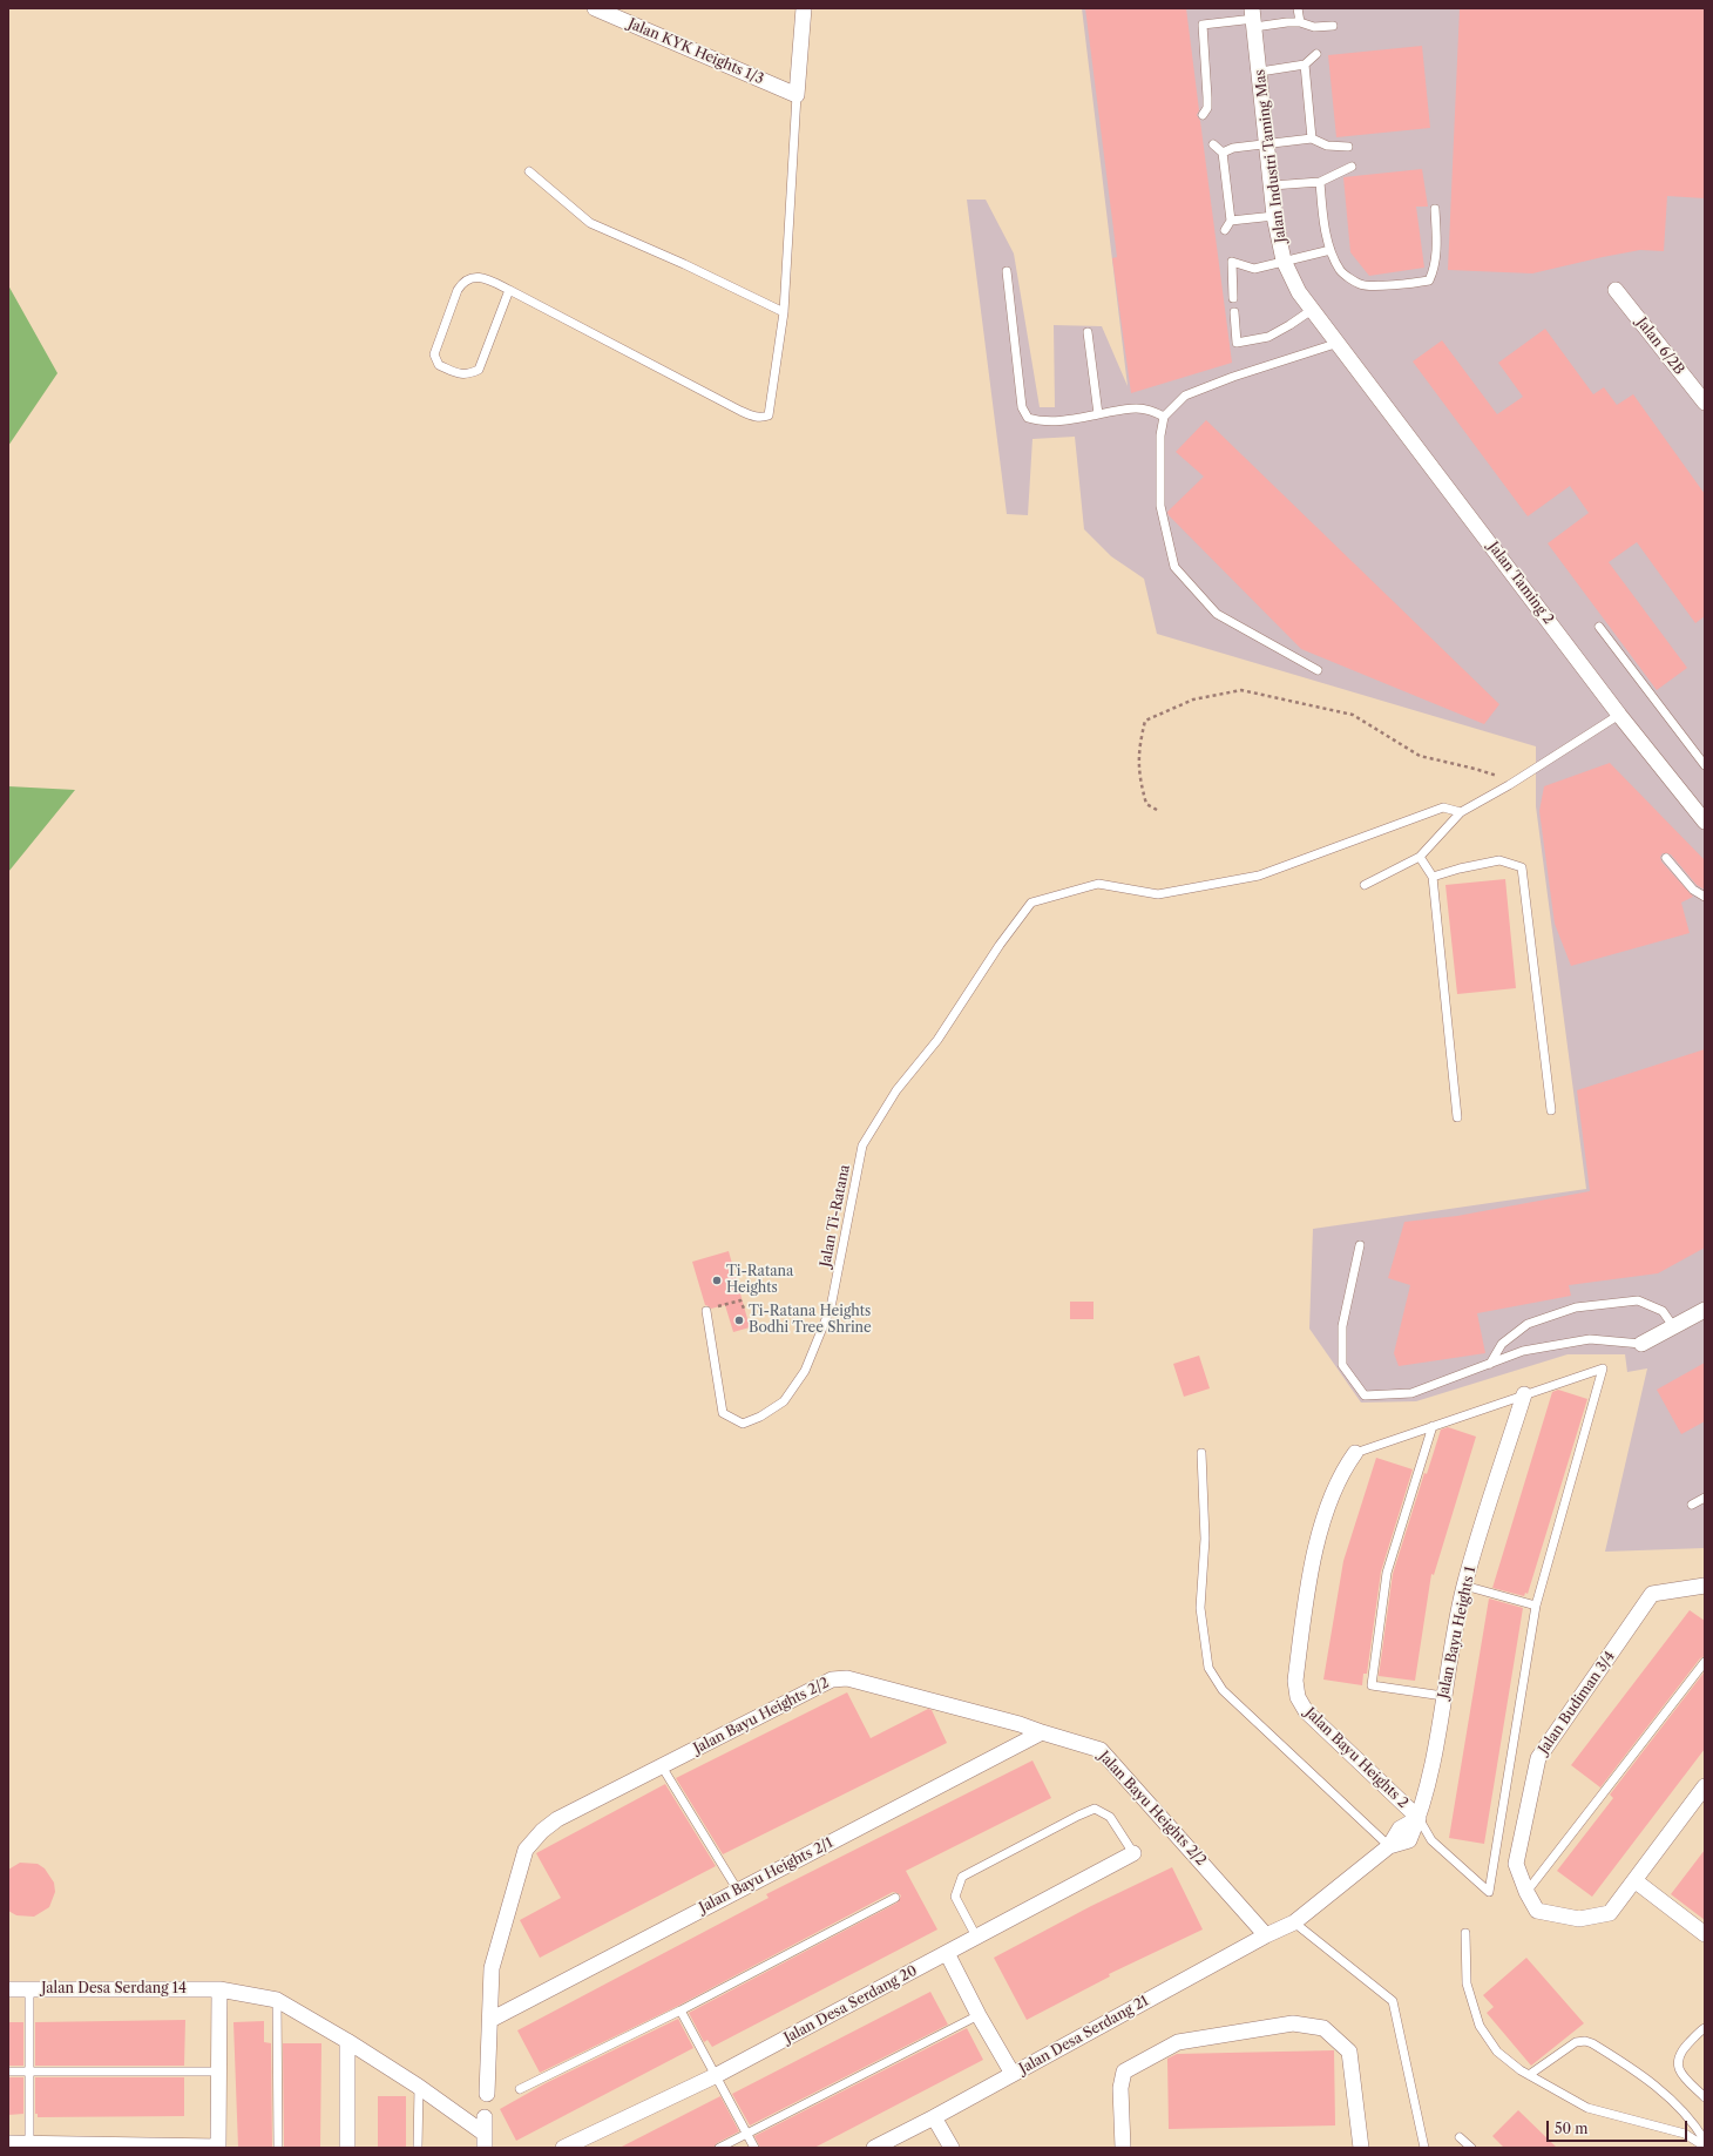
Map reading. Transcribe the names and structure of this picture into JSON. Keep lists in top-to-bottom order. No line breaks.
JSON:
{"streets":{"street":["Jalan KYK Heights 1/3","Jalan Industri Taming Mas","Jalan 6/2B","Jalan Taming 2","Jalan Bayu Heights 1","Jalan Budiman 3/4","Jalan Bayu Heights 2/2","Jalan Bayu Heights 2","Jalan Bayu Heights 2/1","Jalan Desa Serdang 14","Jalan Desa Serdang 20","Jalan Desa Serdang 21"],"lane":["Jalan Ti-Ratana"]},"crossings":[["Jalan Industri Taming Mas","Jalan Taming 2"],["Jalan Bayu Heights 1","Jalan Bayu Heights 2"],["Jalan Bayu Heights 1","Jalan Desa Serdang 21"],["Jalan Bayu Heights 2/2","Jalan Bayu Heights 2/1"],["Jalan Bayu Heights 2/2","Jalan Desa Serdang 21"]],"places":["Ti-Ratana Heights","Ti-Ratana Heights Bodhi Tree Shrine"],"scale_bar":"50 m"}
